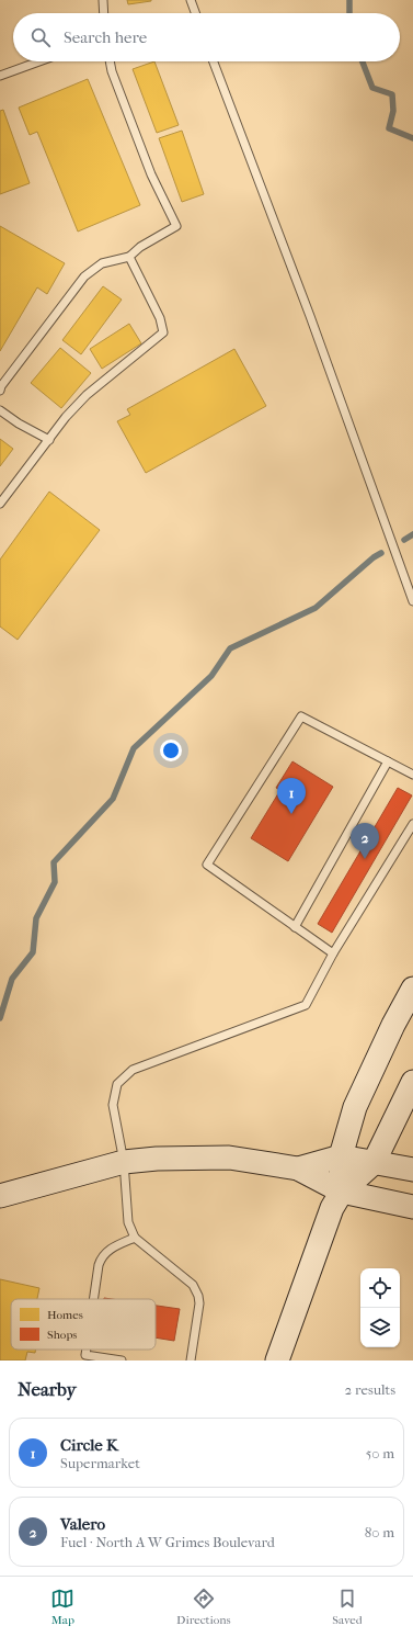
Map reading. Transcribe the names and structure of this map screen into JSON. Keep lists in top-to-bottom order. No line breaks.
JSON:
{"legend":["Homes","Shops"],"page":{"search":"Search here","pins":["1","2"],"heading":["Nearby","2 results"],"list":[{"mark":"1","name":"Circle K","note":"Supermarket","value":"50 m"},{"mark":"2","name":"Valero","note":"Fuel · North A W Grimes Boulevard","value":"80 m"}],"nav":["Map","Directions","Saved"]}}
